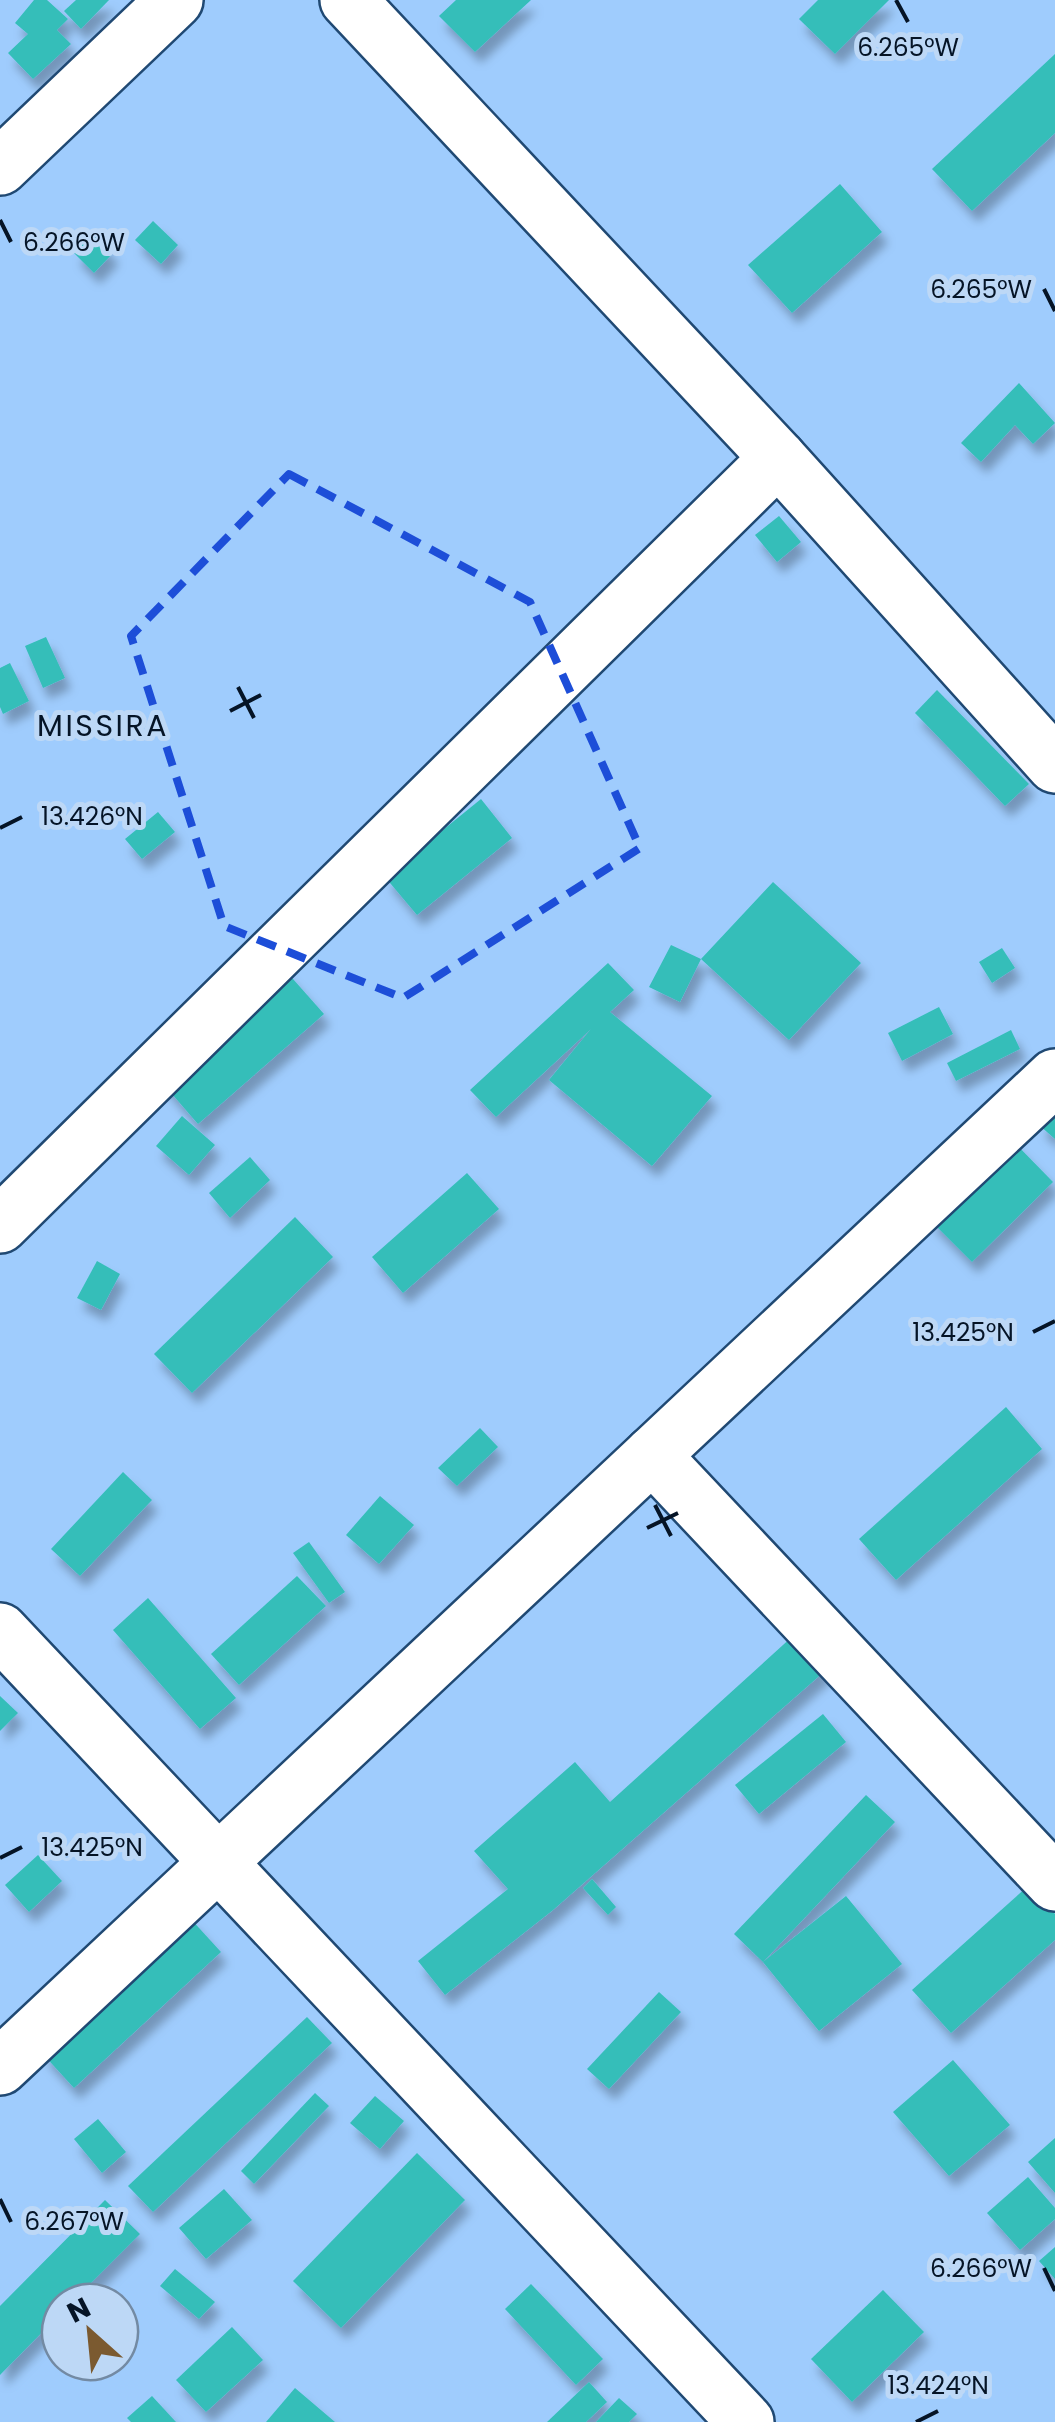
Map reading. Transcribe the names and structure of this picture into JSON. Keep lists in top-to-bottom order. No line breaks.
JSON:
{"districts":["MISSIRA"],"north":"top left","coordinates":["6.265°W","6.266°W","13.426°N","13.425°N","6.267°W","13.424°N"]}
